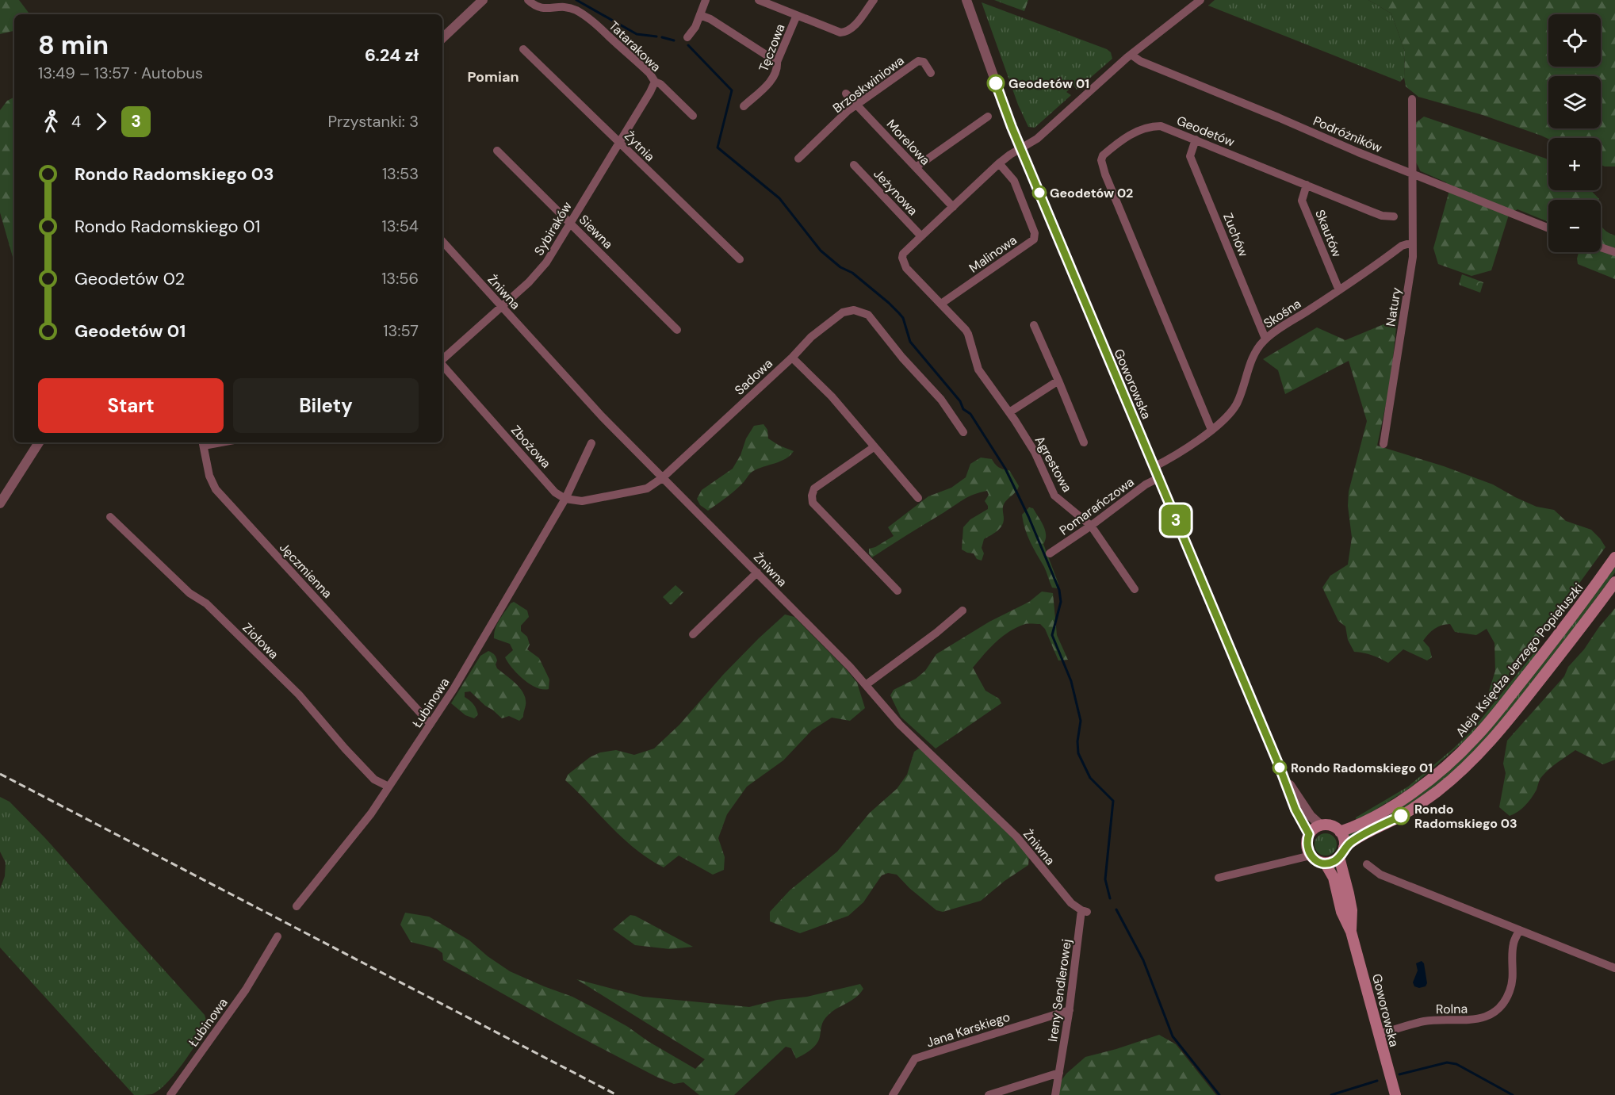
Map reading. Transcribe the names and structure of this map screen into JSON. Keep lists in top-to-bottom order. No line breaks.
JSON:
{"streets":{"main road":["Goworowska","Aleja Księdza Jerzego Popiełuszki"],"street":["Tatarakowa","Tęczowa","Brzoskwiniowa","Geodetów","Podróżników","Morelowa","Żytnia","Jeżynowa","Sybiraków","Siewna","Skautów","Zuchów","Malinowa","Żniwna","Natury","Skośna","Sadowa","Zbożowa","Agrestowa","Pomarańczowa","Jęczmienna","Ziołowa","Łubinowa","Ireny Sendlerowej","Rolna","Jana Karskiego"]},"crossings":[["Tatarakowa","Sybiraków"],["Brzoskwiniowa","Morelowa"],["Geodetów","Skautów"],["Geodetów","Zuchów"],["Geodetów","Skośna"],["Podróżników","Natury"],["Żytnia","Sybiraków"],["Jeżynowa","Agrestowa"],["Sybiraków","Siewna"],["Sybiraków","Żniwna"],["Skautów","Skośna"],["Zuchów","Skośna"],["Malinowa","Agrestowa"],["Żniwna","Sadowa"],["Żniwna","Ireny Sendlerowej"],["Natury","Skośna"],["Skośna","Goworowska"],["Sadowa","Zbożowa"],["Sadowa","Łubinowa"],["Goworowska","Pomarańczowa"],["Goworowska","Aleja Księdza Jerzego Popiełuszki"],["Goworowska","Rolna"],["Zbożowa","Łubinowa"],["Agrestowa","Pomarańczowa"],["Jęczmienna","Łubinowa"],["Ziołowa","Łubinowa"],["Ireny Sendlerowej","Jana Karskiego"]],"districts":["Pomian"],"places":["Geodetów 01","Geodetów 02","Rondo Radomskiego 01","Rondo Radomskiego 03"],"lines":["bus line 3"],"page":{"on_map":"3","map_buttons":["+","−"],"heading":["8 min","13:49 – 13:57 · Autobus","6.24 zł"],"legs":["4","3","Przystanki: 3"],"list":[{"name":"Rondo Radomskiego 03","value":"13:53"},{"name":"Rondo Radomskiego 01","value":"13:54"},{"name":"Geodetów 02","value":"13:56"},{"name":"Geodetów 01","value":"13:57"}],"buttons":["Start","Bilety"]}}
